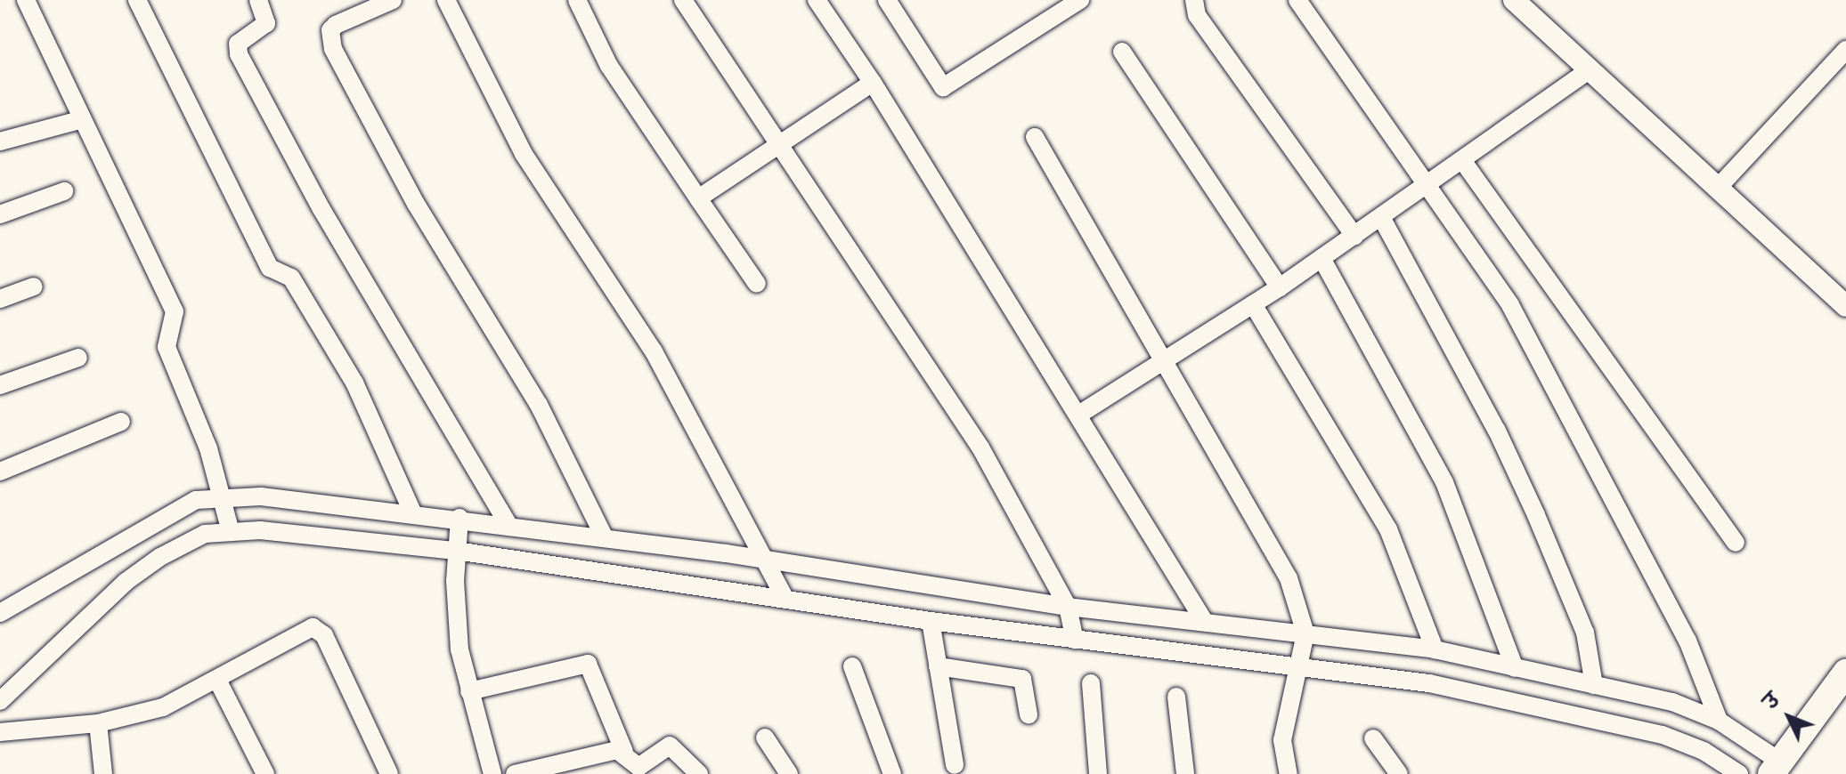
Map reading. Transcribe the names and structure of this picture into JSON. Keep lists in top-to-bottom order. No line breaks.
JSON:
{"north":"top left"}
